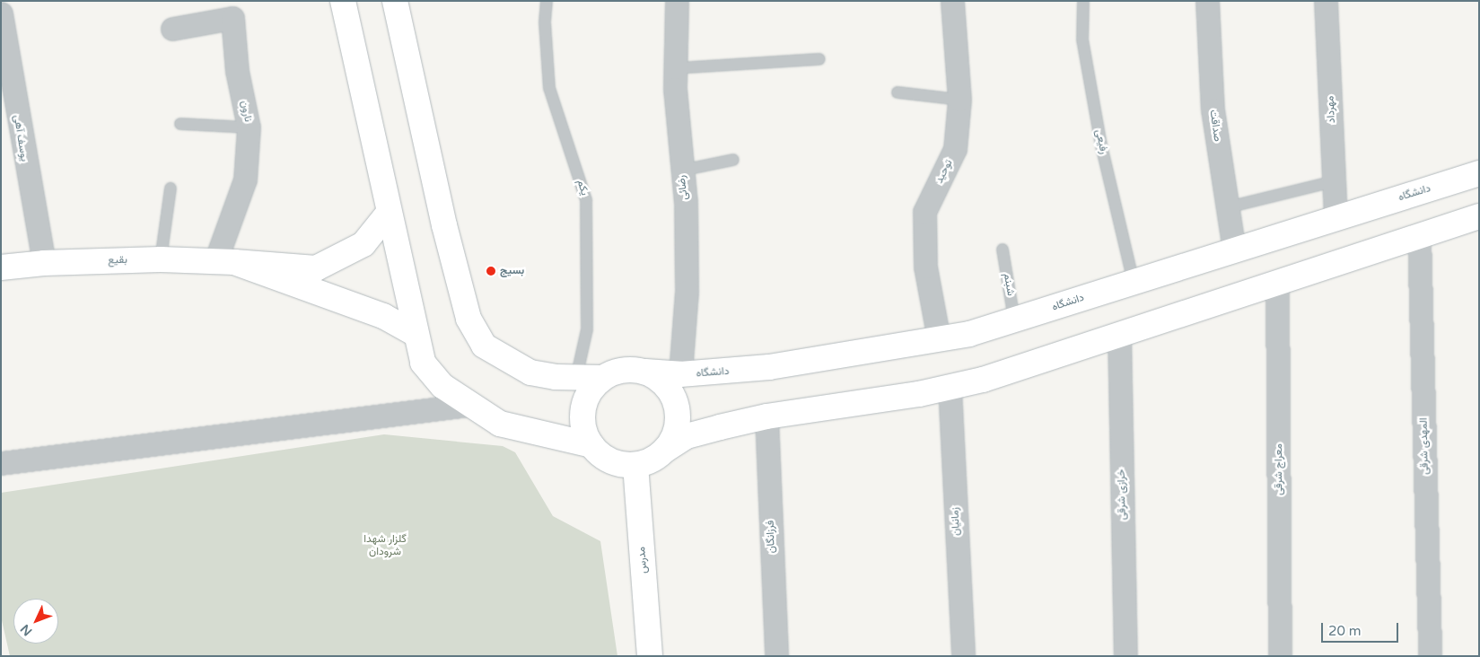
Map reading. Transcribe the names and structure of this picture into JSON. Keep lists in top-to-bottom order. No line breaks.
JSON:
{"streets":{"main road":["دانشگاه","بقیع","مدرس"],"street":["مهرداد","نارون","صداقت","یوسف آهی","توحید","رضائی","المهدی شرقی","معراج شرقی","خرازی شرقی","زمانیان","فرزانگان"],"lane":["رفیعی","یکم","شبنم"]},"crossings":[["مهرداد","دانشگاه"],["نارون","بقیع"],["صداقت","دانشگاه"],["یوسف آهی","بقیع"],["رفیعی","دانشگاه"],["توحید","دانشگاه"],["رضائی","دانشگاه"],["دانشگاه","شبنم"],["دانشگاه","مدرس"]],"parks":["گلزار شهدا شرودان"],"places":["بسیج"],"scale_bar":"20 m","north":"bottom left"}
